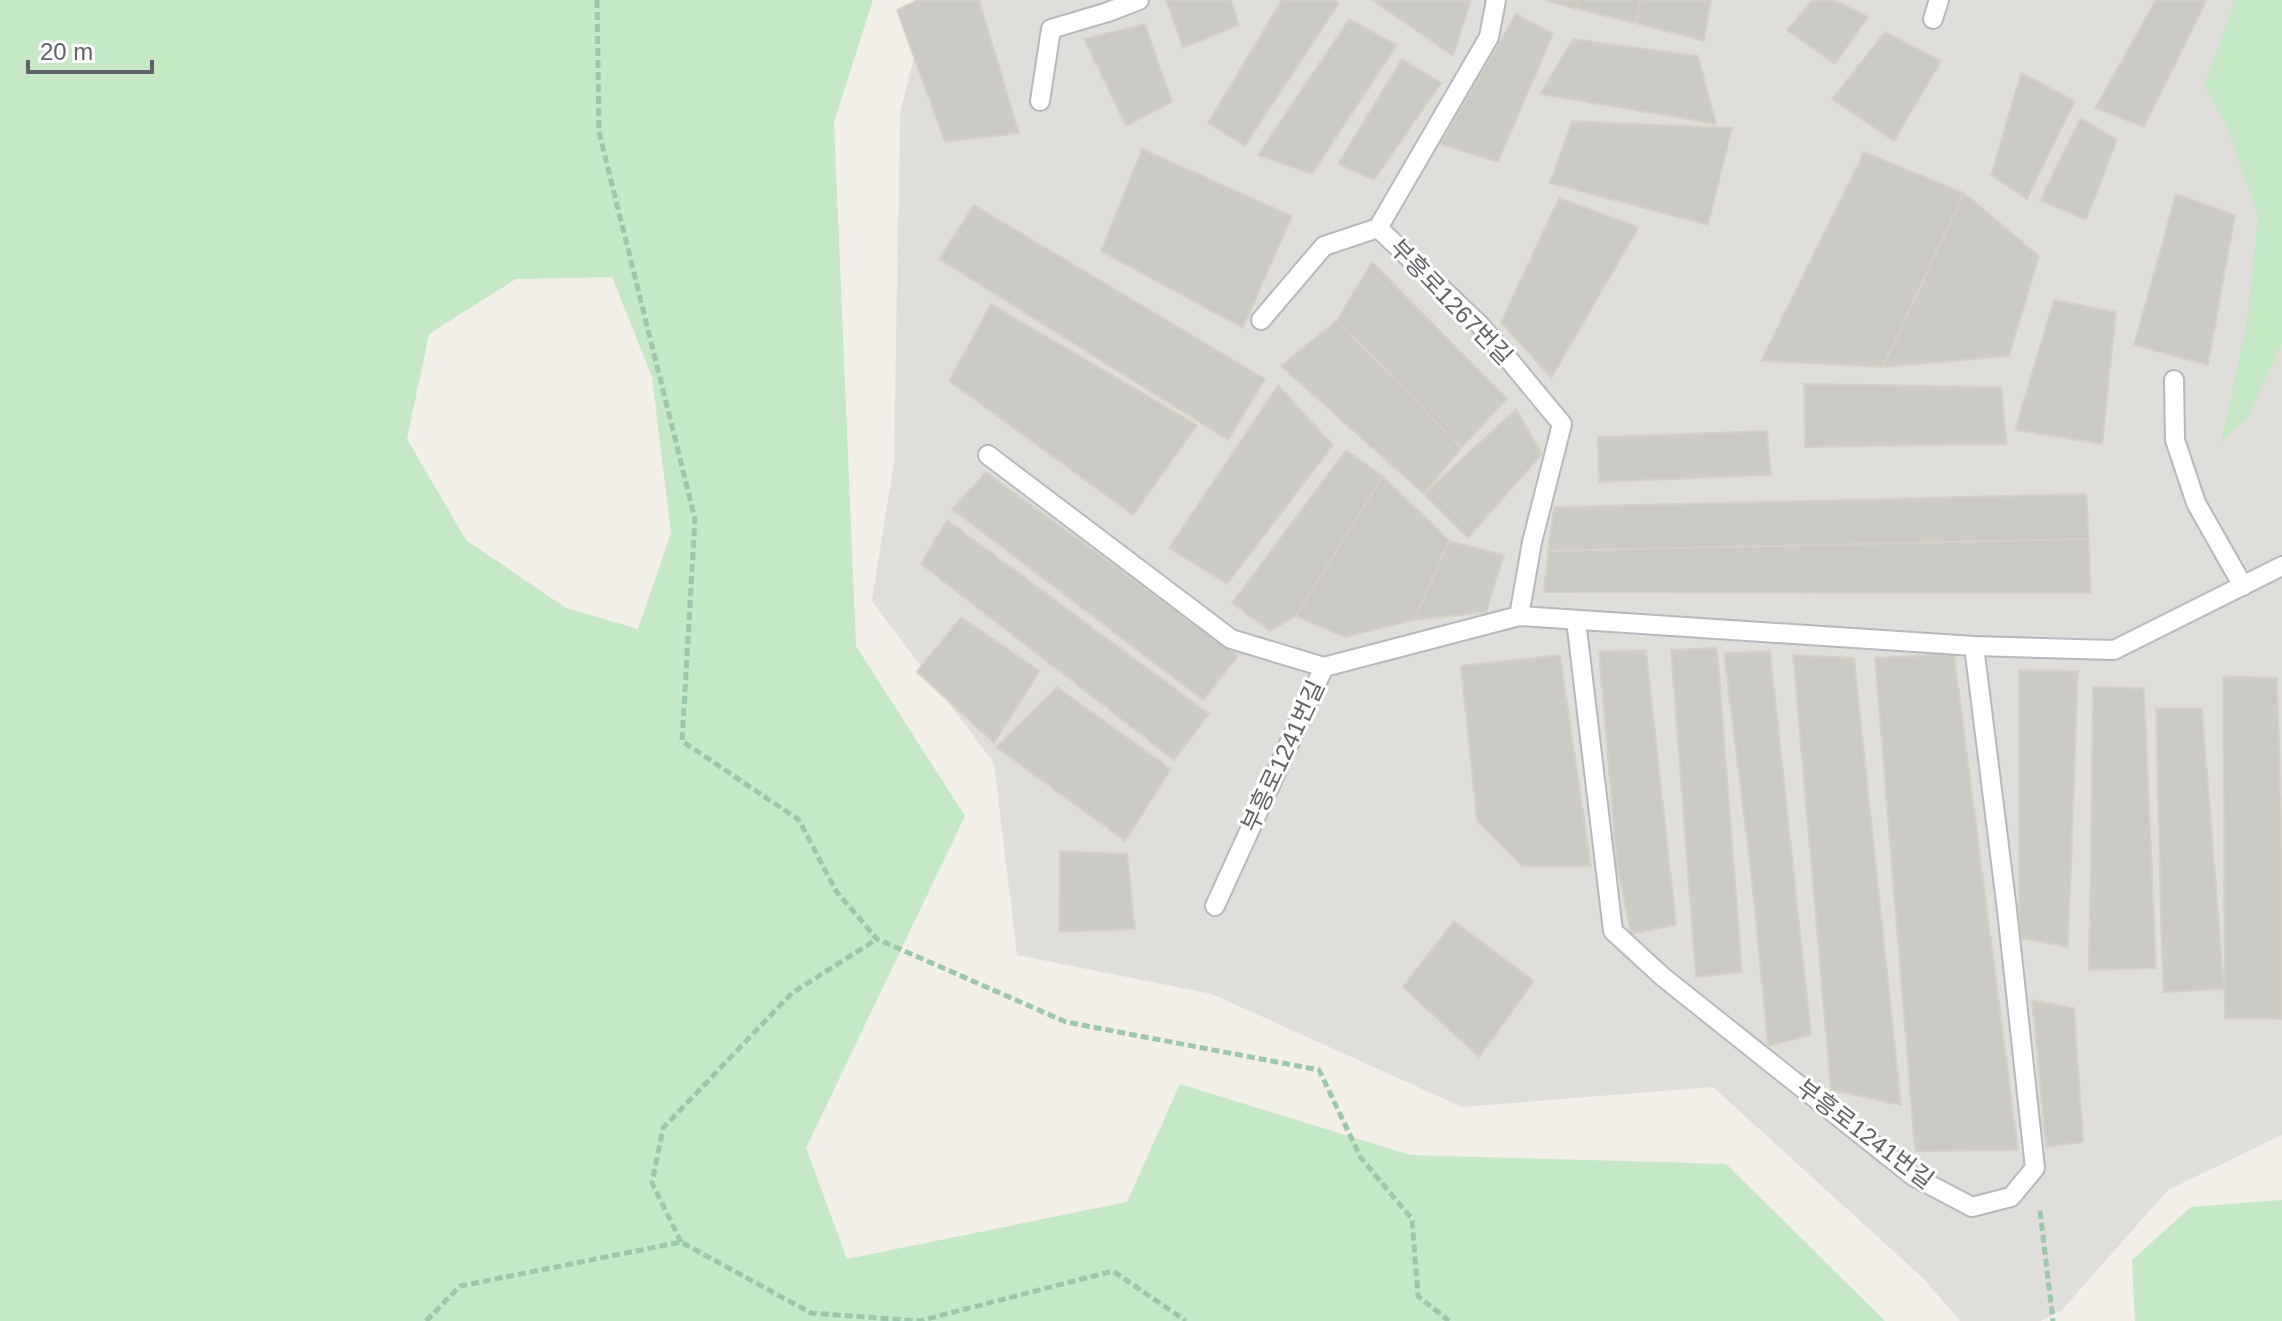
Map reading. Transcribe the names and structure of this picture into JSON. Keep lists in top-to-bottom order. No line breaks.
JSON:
{"streets":{"lane":["부흥로1267번길","부흥로1241번길"]},"crossings":[["부흥로1267번길","부흥로1241번길"]],"scale_bar":"20 m"}
